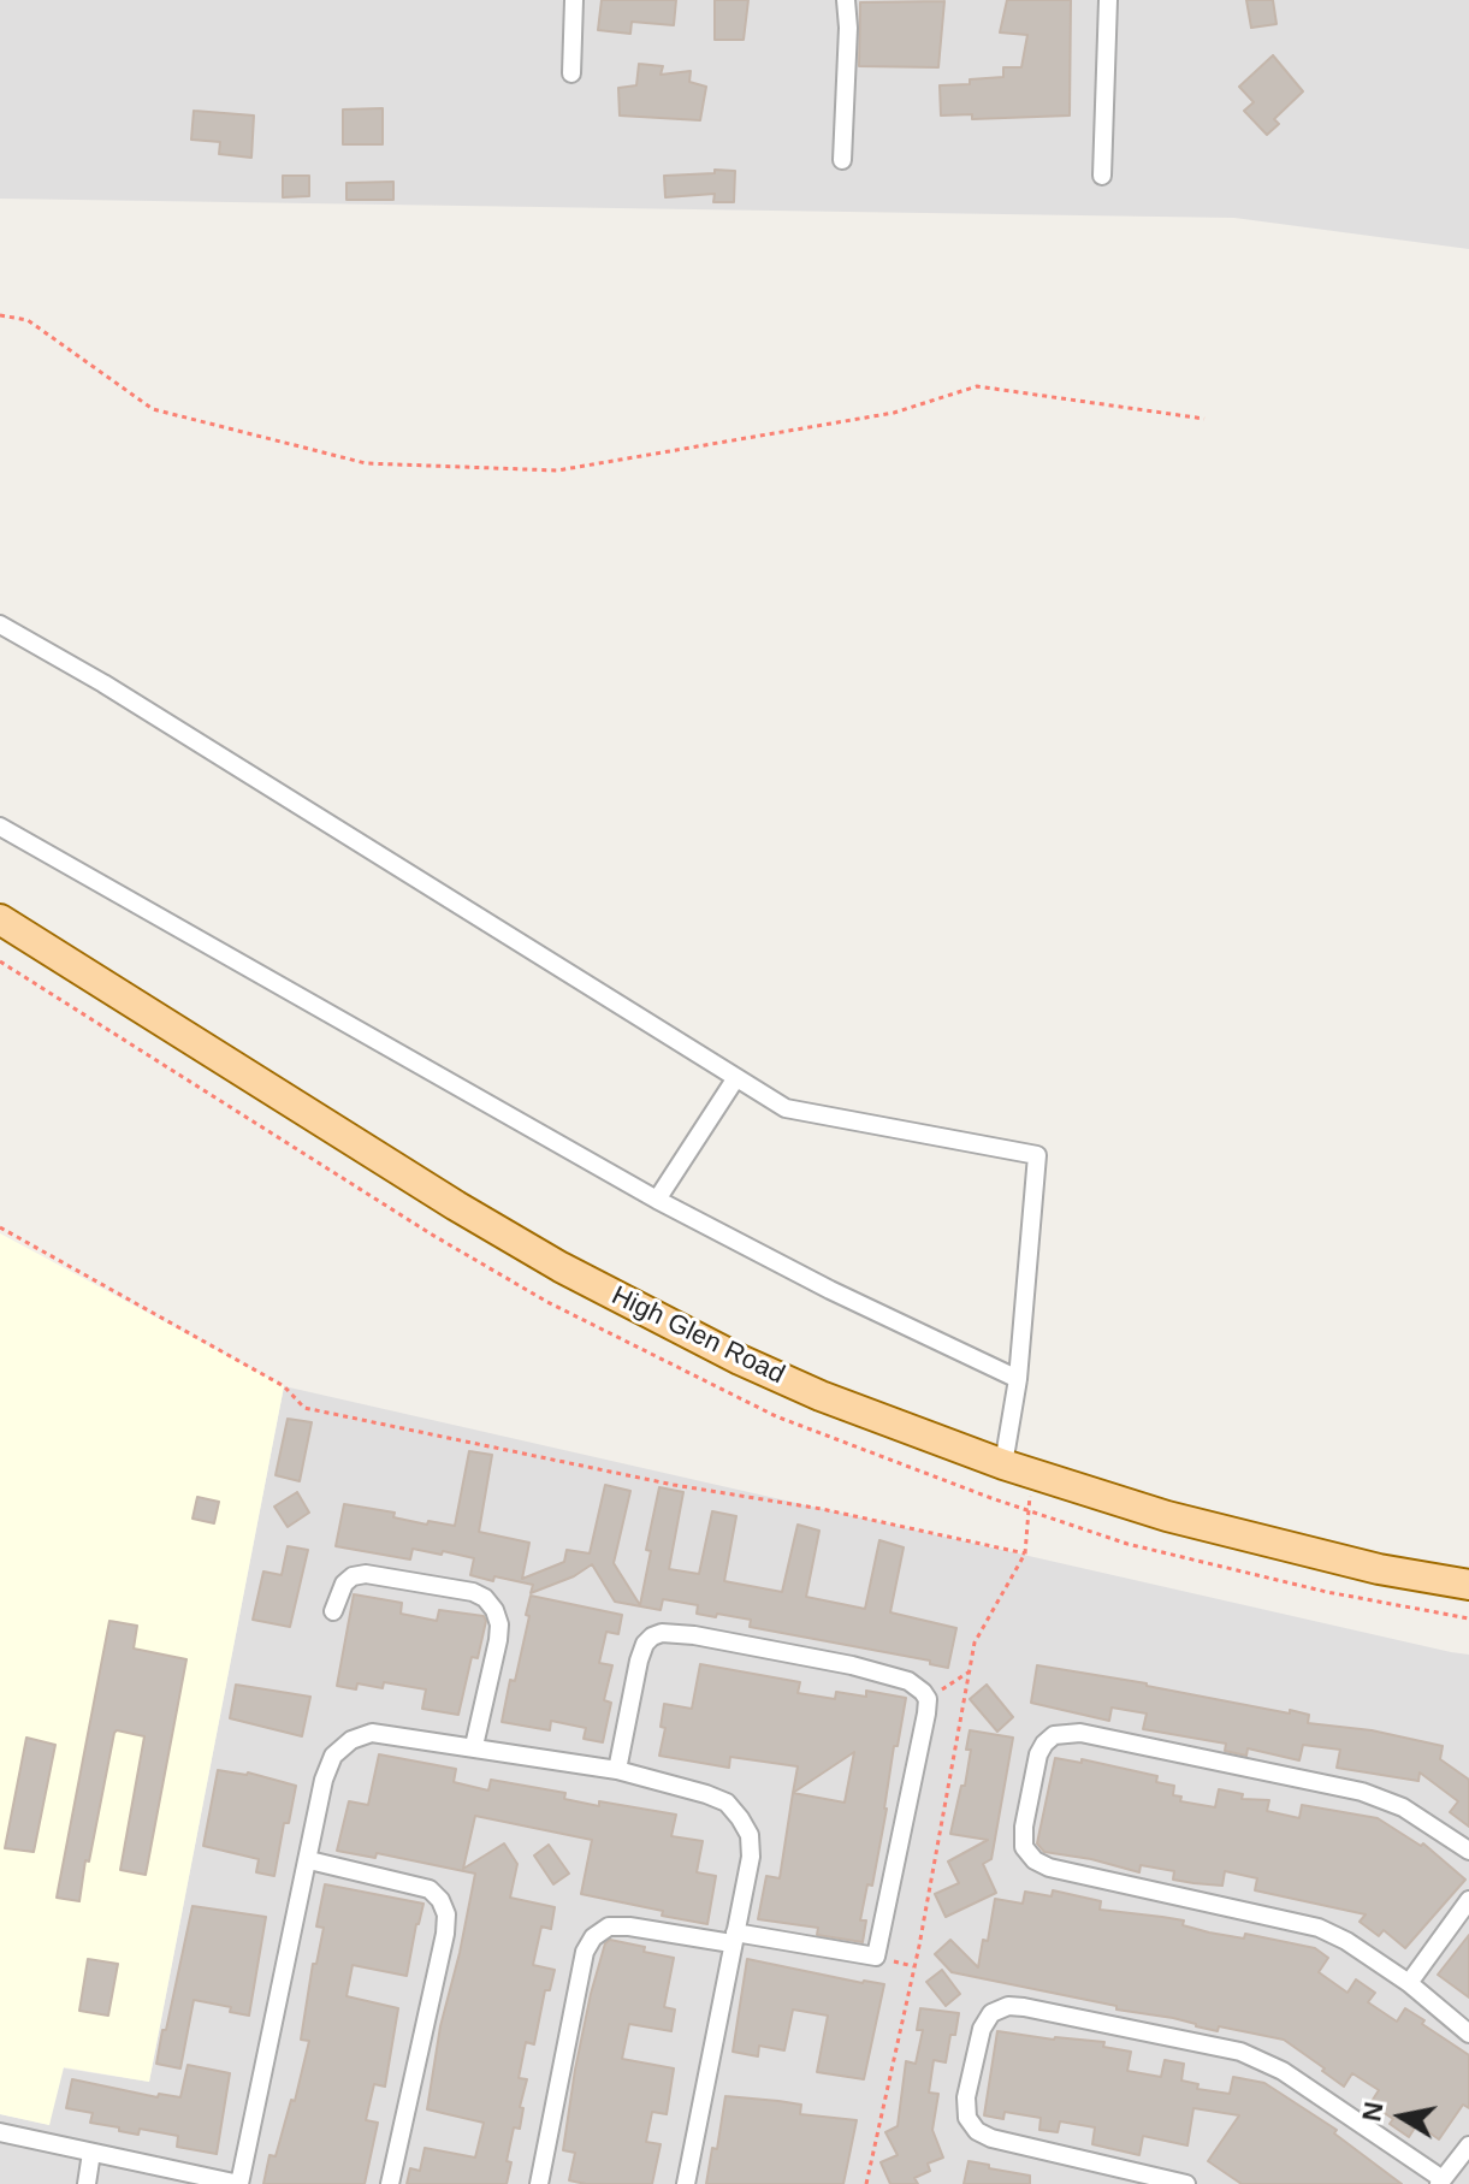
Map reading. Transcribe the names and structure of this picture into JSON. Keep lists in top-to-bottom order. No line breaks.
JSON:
{"streets":{"main road":["High Glen Road"]},"north":"left"}
